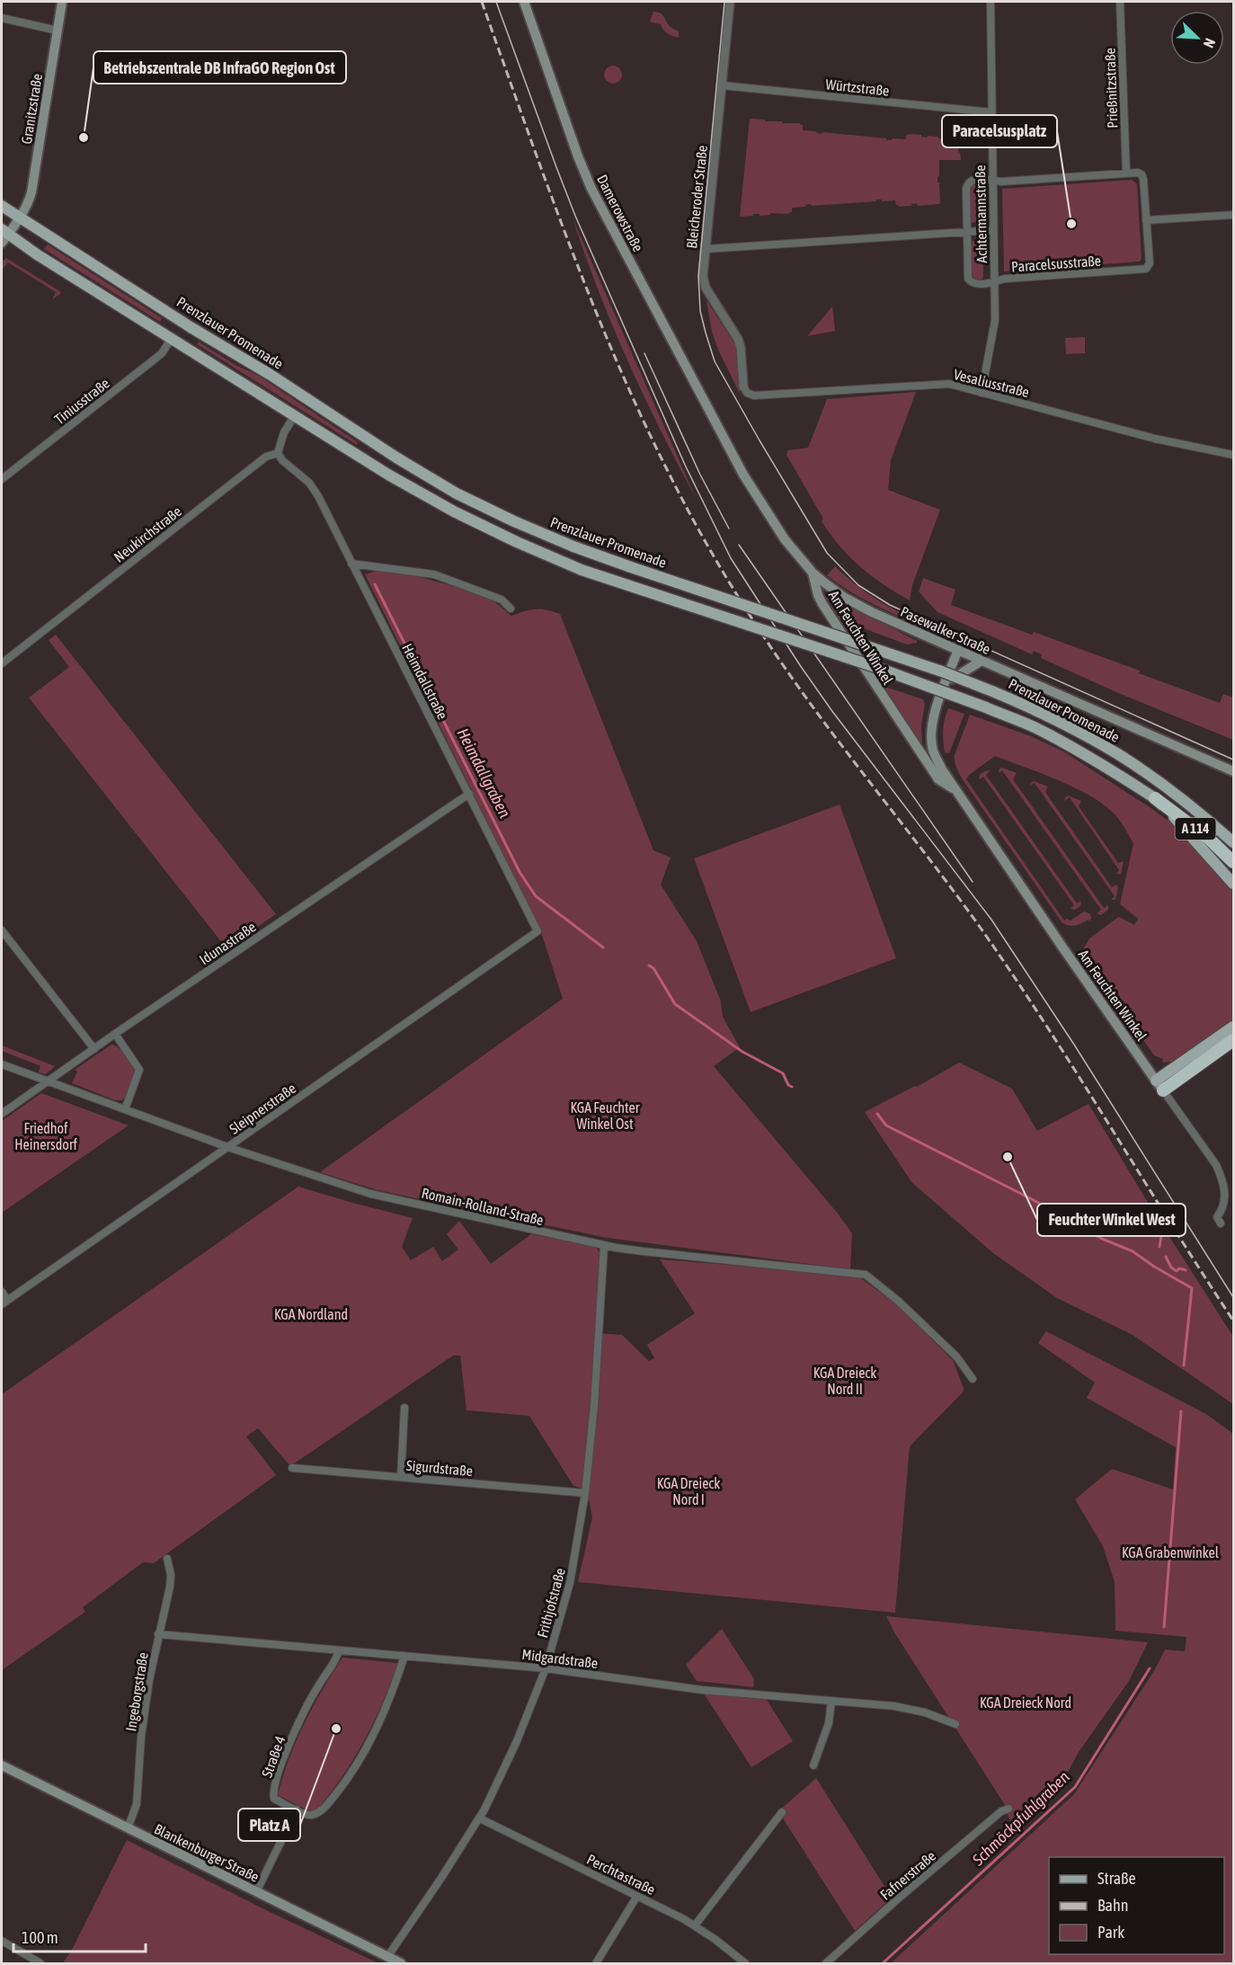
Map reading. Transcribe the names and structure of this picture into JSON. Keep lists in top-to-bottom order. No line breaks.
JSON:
{"streets":{"highway":["A 114"],"main road":["Granitzstraße","Damerowstraße","Prenzlauer Promenade","Pasewalker Straße","Am Feuchten Winkel","Blankenburger Straße"],"street":["Würtzstraße","Prießnitzstraße","Bleicheroder Straße","Achtermannstraße","Paracelsusstraße","Vesaliusstraße","Tiniusstraße","Neukirchstraße","Heimdallstraße","Idunastraße","Sleipnerstraße","Romain-Rolland-Straße","Sigurdstraße","Frithjofstraße","Midgardstraße","Ingeborgstraße","Straße 4","Perchtastraße","Fafnerstraße"]},"crossings":[["Würtzstraße","Bleicheroder Straße"],["Würtzstraße","Achtermannstraße"],["Prießnitzstraße","Paracelsusstraße"],["Granitzstraße","Prenzlauer Promenade"],["Bleicheroder Straße","Vesaliusstraße"],["Damerowstraße","Pasewalker Straße"],["Achtermannstraße","Paracelsusstraße"],["Achtermannstraße","Vesaliusstraße"],["Prenzlauer Promenade","Tiniusstraße"],["Prenzlauer Promenade","A 114"],["Neukirchstraße","Heimdallstraße"],["Pasewalker Straße","Am Feuchten Winkel"],["Heimdallstraße","Idunastraße"],["Heimdallstraße","Sleipnerstraße"],["Idunastraße","Romain-Rolland-Straße"],["Sleipnerstraße","Romain-Rolland-Straße"],["Romain-Rolland-Straße","Frithjofstraße"],["Sigurdstraße","Frithjofstraße"],["Frithjofstraße","Midgardstraße"],["Frithjofstraße","Blankenburger Straße"],["Frithjofstraße","Perchtastraße"],["Midgardstraße","Ingeborgstraße"],["Midgardstraße","Straße 4"],["Ingeborgstraße","Blankenburger Straße"]],"water":["Heimdallgraben","Schmöckpfuhlgraben"],"parks":["KGA Feuchter Winkel Ost","Friedhof Heinersdorf","KGA Nordland","KGA Dreieck Nord II","KGA Dreieck Nord I","KGA Grabenwinkel","KGA Dreieck Nord"],"places":["Betriebszentrale DB InfraGO Region Ost","Paracelsusplatz","Feuchter Winkel West","Platz A"],"legend":["Straße","Bahn","Park"],"scale_bar":"100 m","north":"bottom right"}
